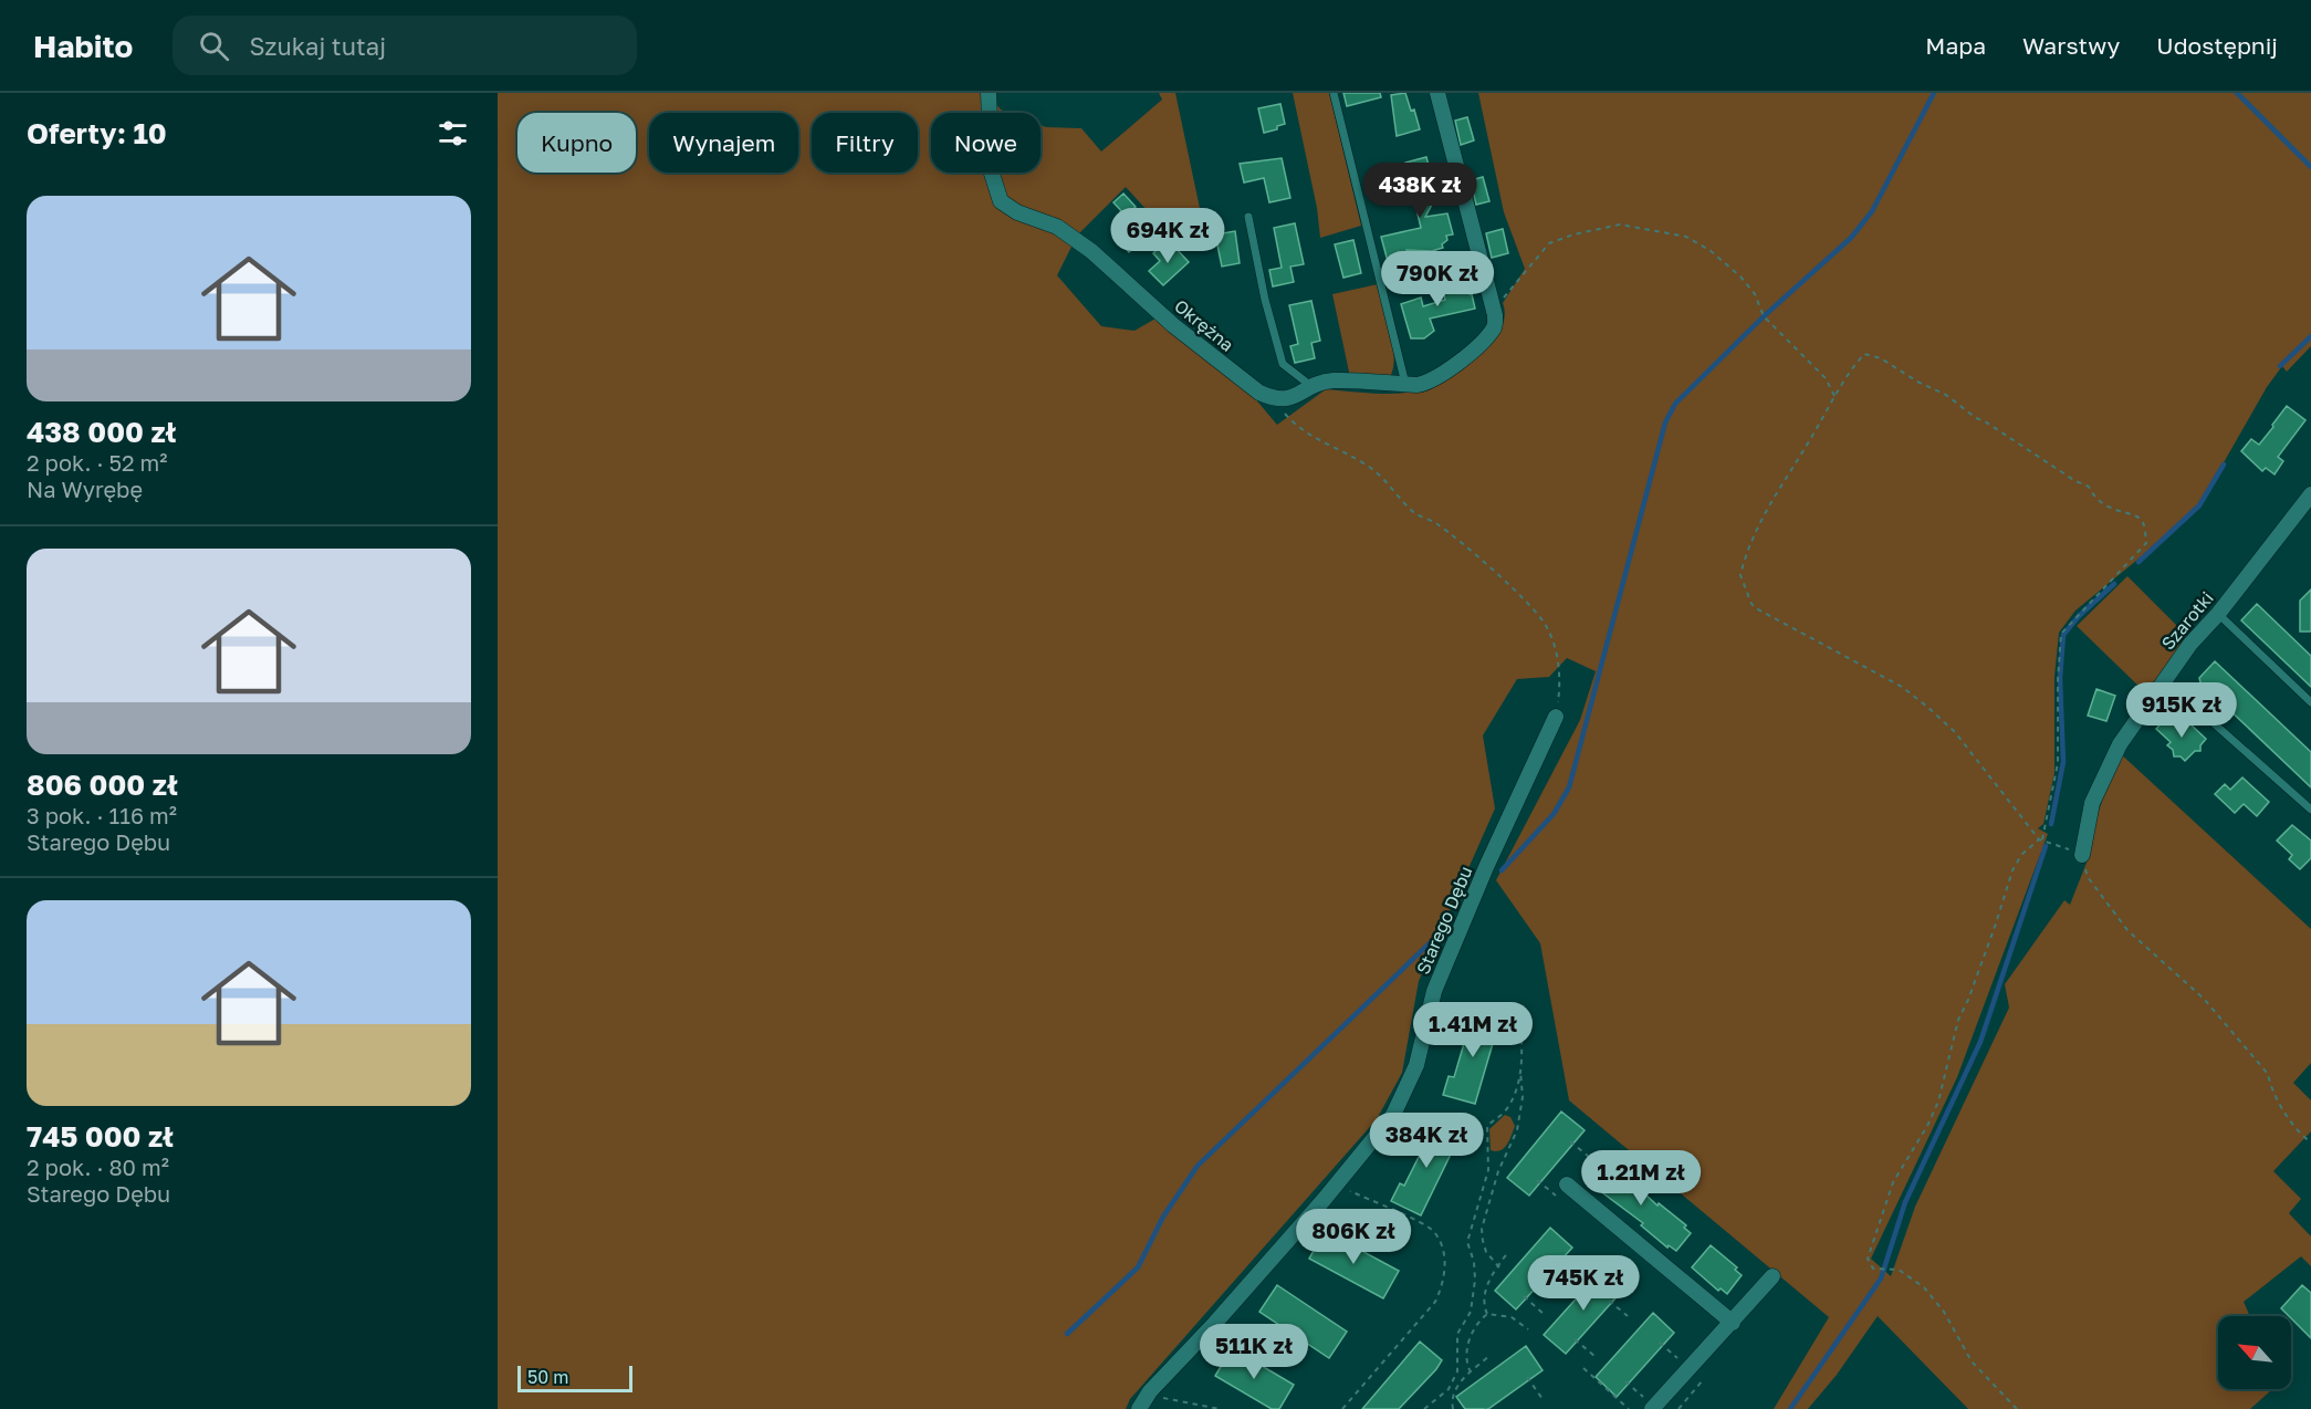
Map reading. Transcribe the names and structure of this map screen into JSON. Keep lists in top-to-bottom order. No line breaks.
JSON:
{"streets":{"street":["Okrężna","Szarotki","Starego Dębu"]},"scale_bar":"50 m","north":"top left","page":{"header":"Habito","search":"Szukaj tutaj","nav":["Mapa","Warstwy","Udostępnij"],"heading":"Oferty: 10","chip":["Kupno","Wynajem","Filtry","Nowe"],"price":["438K zł","694K zł","790K zł","915K zł","1.41M zł","384K zł","1.21M zł","806K zł","745K zł","511K zł"],"list":[{"name":"438 000 zł","note":"2 pok. · 52 m² · Na Wyrębę"},{"name":"806 000 zł","note":"3 pok. · 116 m² · Starego Dębu"},{"name":"745 000 zł","note":"2 pok. · 80 m² · Starego Dębu"}],"scale":"50 m"}}
